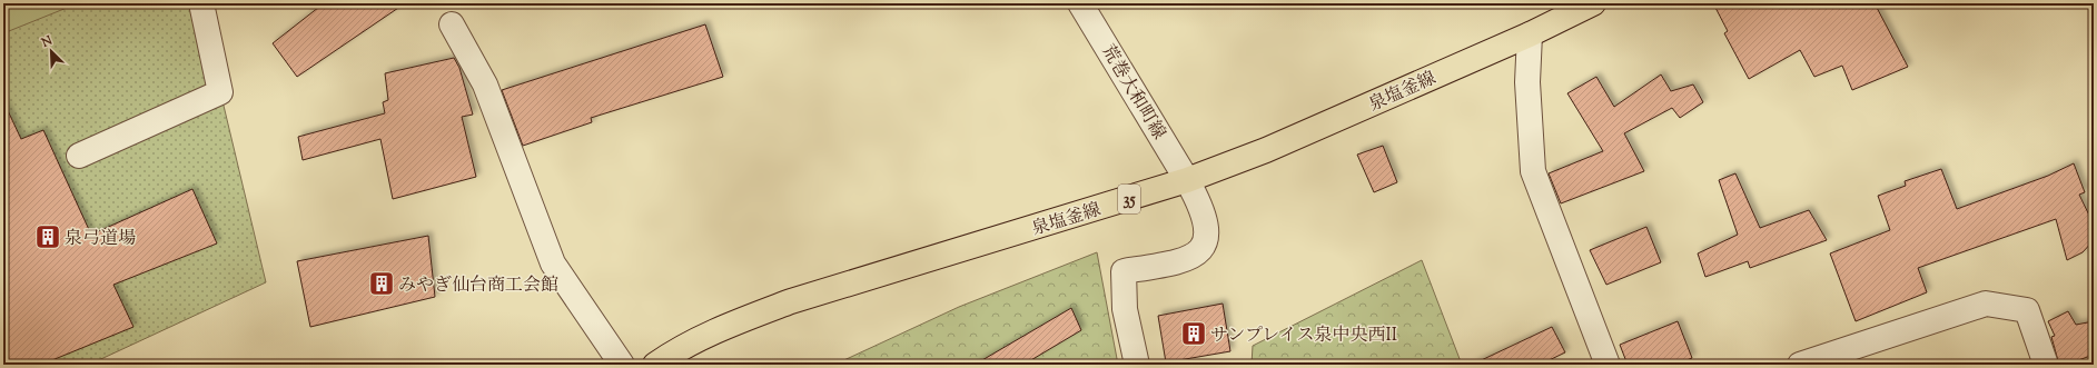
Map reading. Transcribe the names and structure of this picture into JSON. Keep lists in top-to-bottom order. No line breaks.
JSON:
{"streets":{"main road":["泉塩釜線","35"],"street":["荒巻大和町線"]},"crossings":[["泉塩釜線","荒巻大和町線"]],"places":{"building":["泉弓道場","みやぎ仙台商工会館","サンプレイス泉中央西II"]},"north":"top left"}
